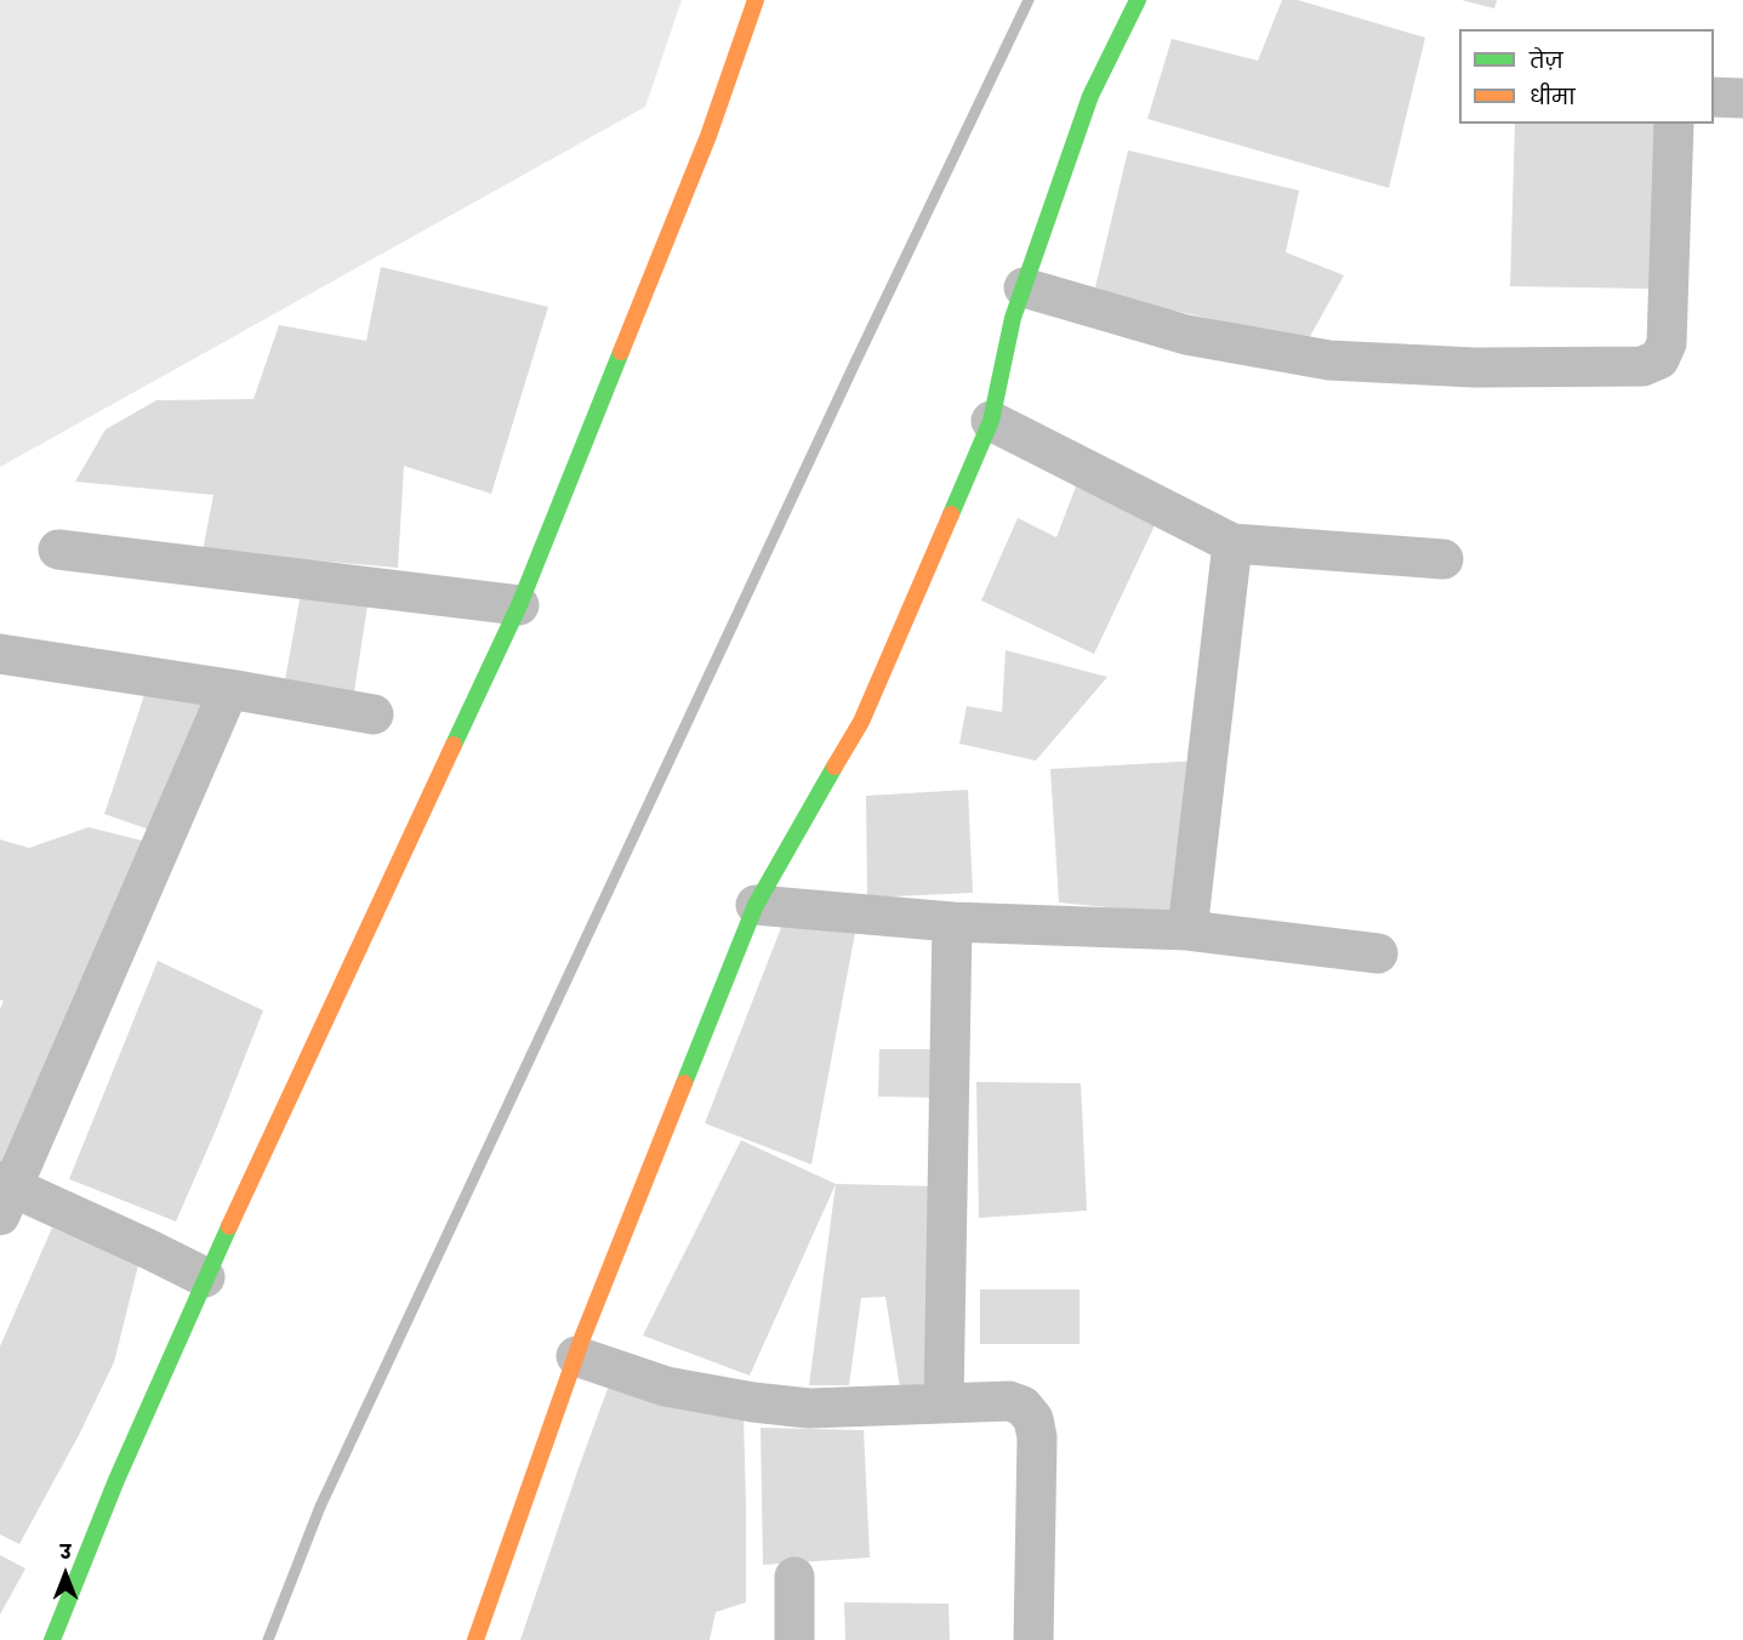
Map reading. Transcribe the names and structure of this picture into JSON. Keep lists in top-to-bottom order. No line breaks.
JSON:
{"legend":["तेज़","धीमा"],"north":"top"}
